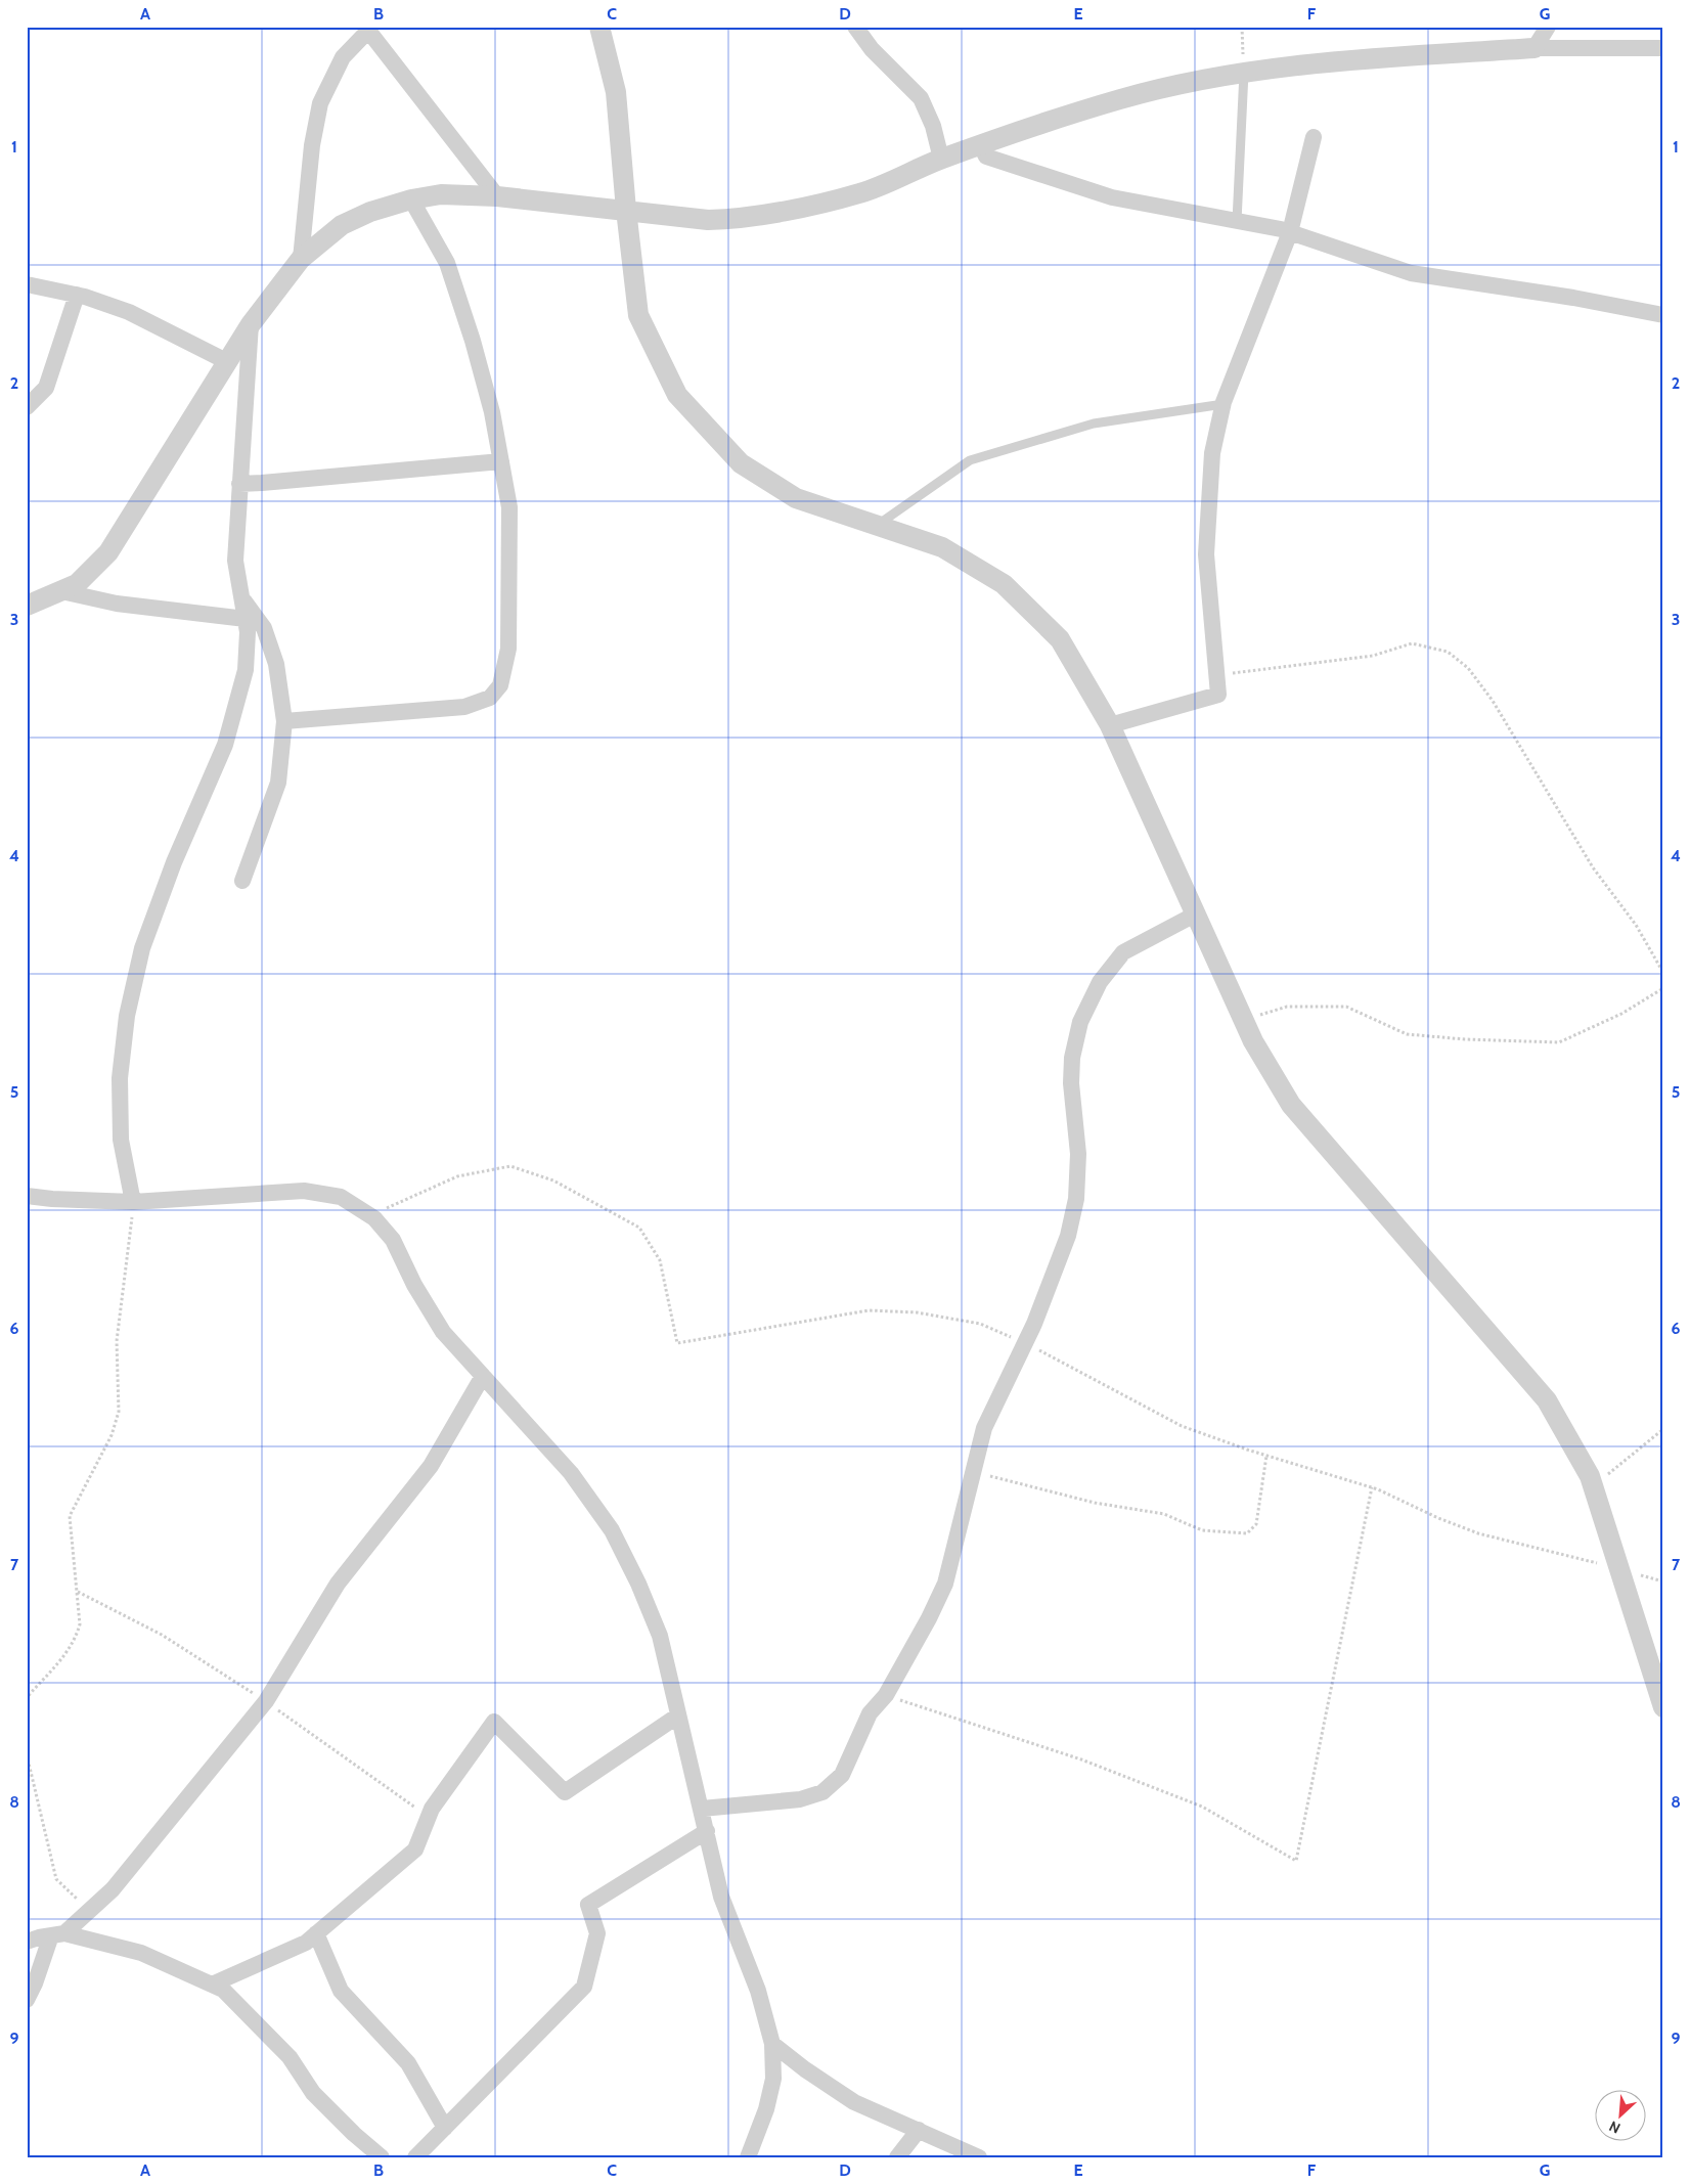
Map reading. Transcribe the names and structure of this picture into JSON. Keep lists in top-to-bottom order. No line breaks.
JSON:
{"north":"bottom left","grid":{"columns":["A","B","C","D","E","F","G"],"rows":["1","2","3","4","5","6","7","8","9"]}}
